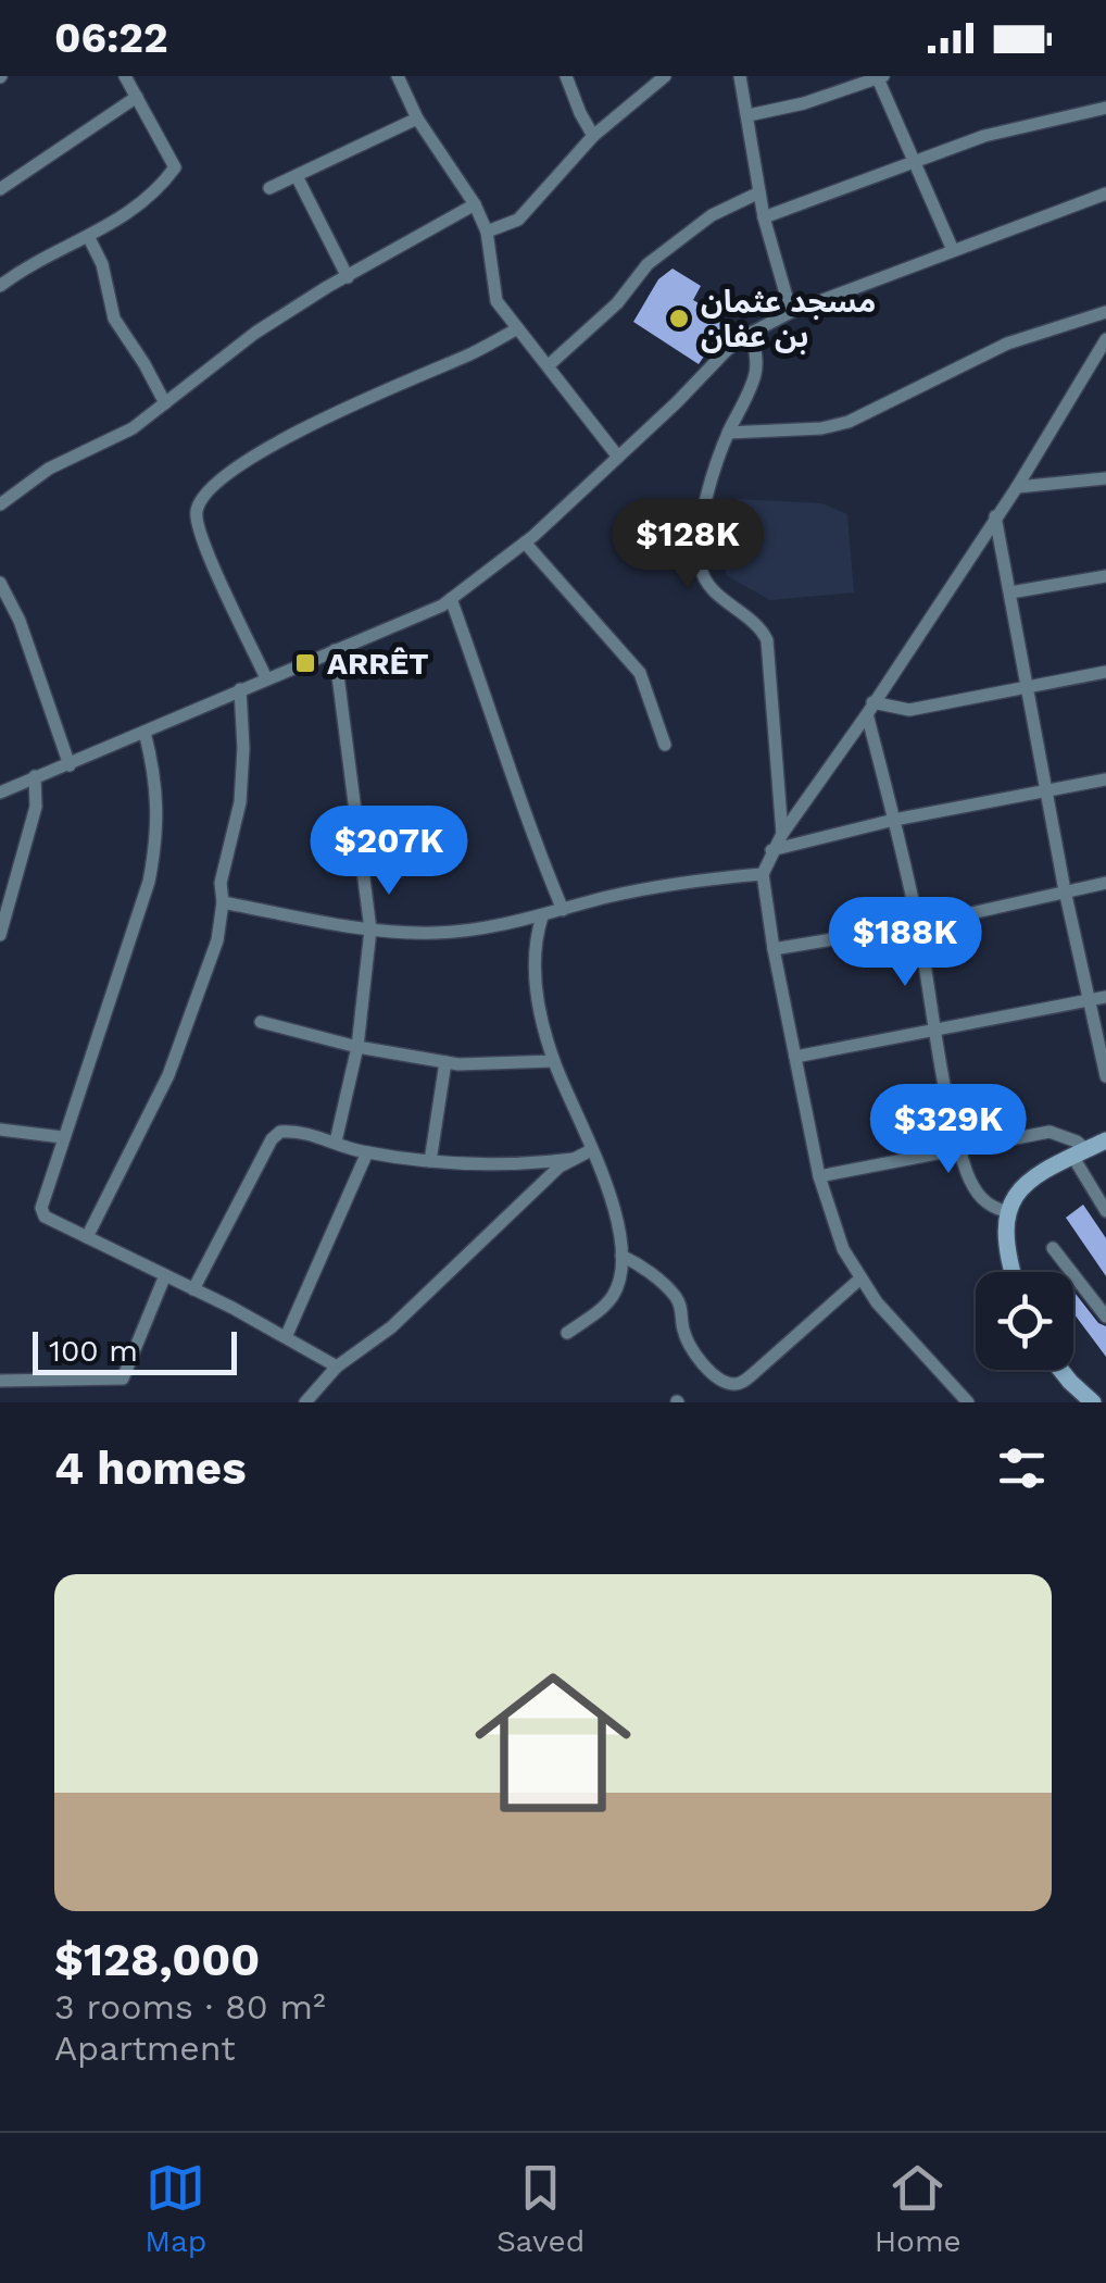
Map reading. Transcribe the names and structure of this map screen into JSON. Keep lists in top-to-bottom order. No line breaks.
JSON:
{"places":{"other":["مسجد عثمان بن عفان"],"transit":["ARRÊT"]},"scale_bar":"100 m","page":{"status":"06:22","price":["$128K","$207K","$188K","$329K"],"scale":"100 m","heading":"4 homes","list":[{"name":"$128,000","note":"3 rooms · 80 m² · Apartment"}],"tabs":["Map","Saved","Home"]}}
